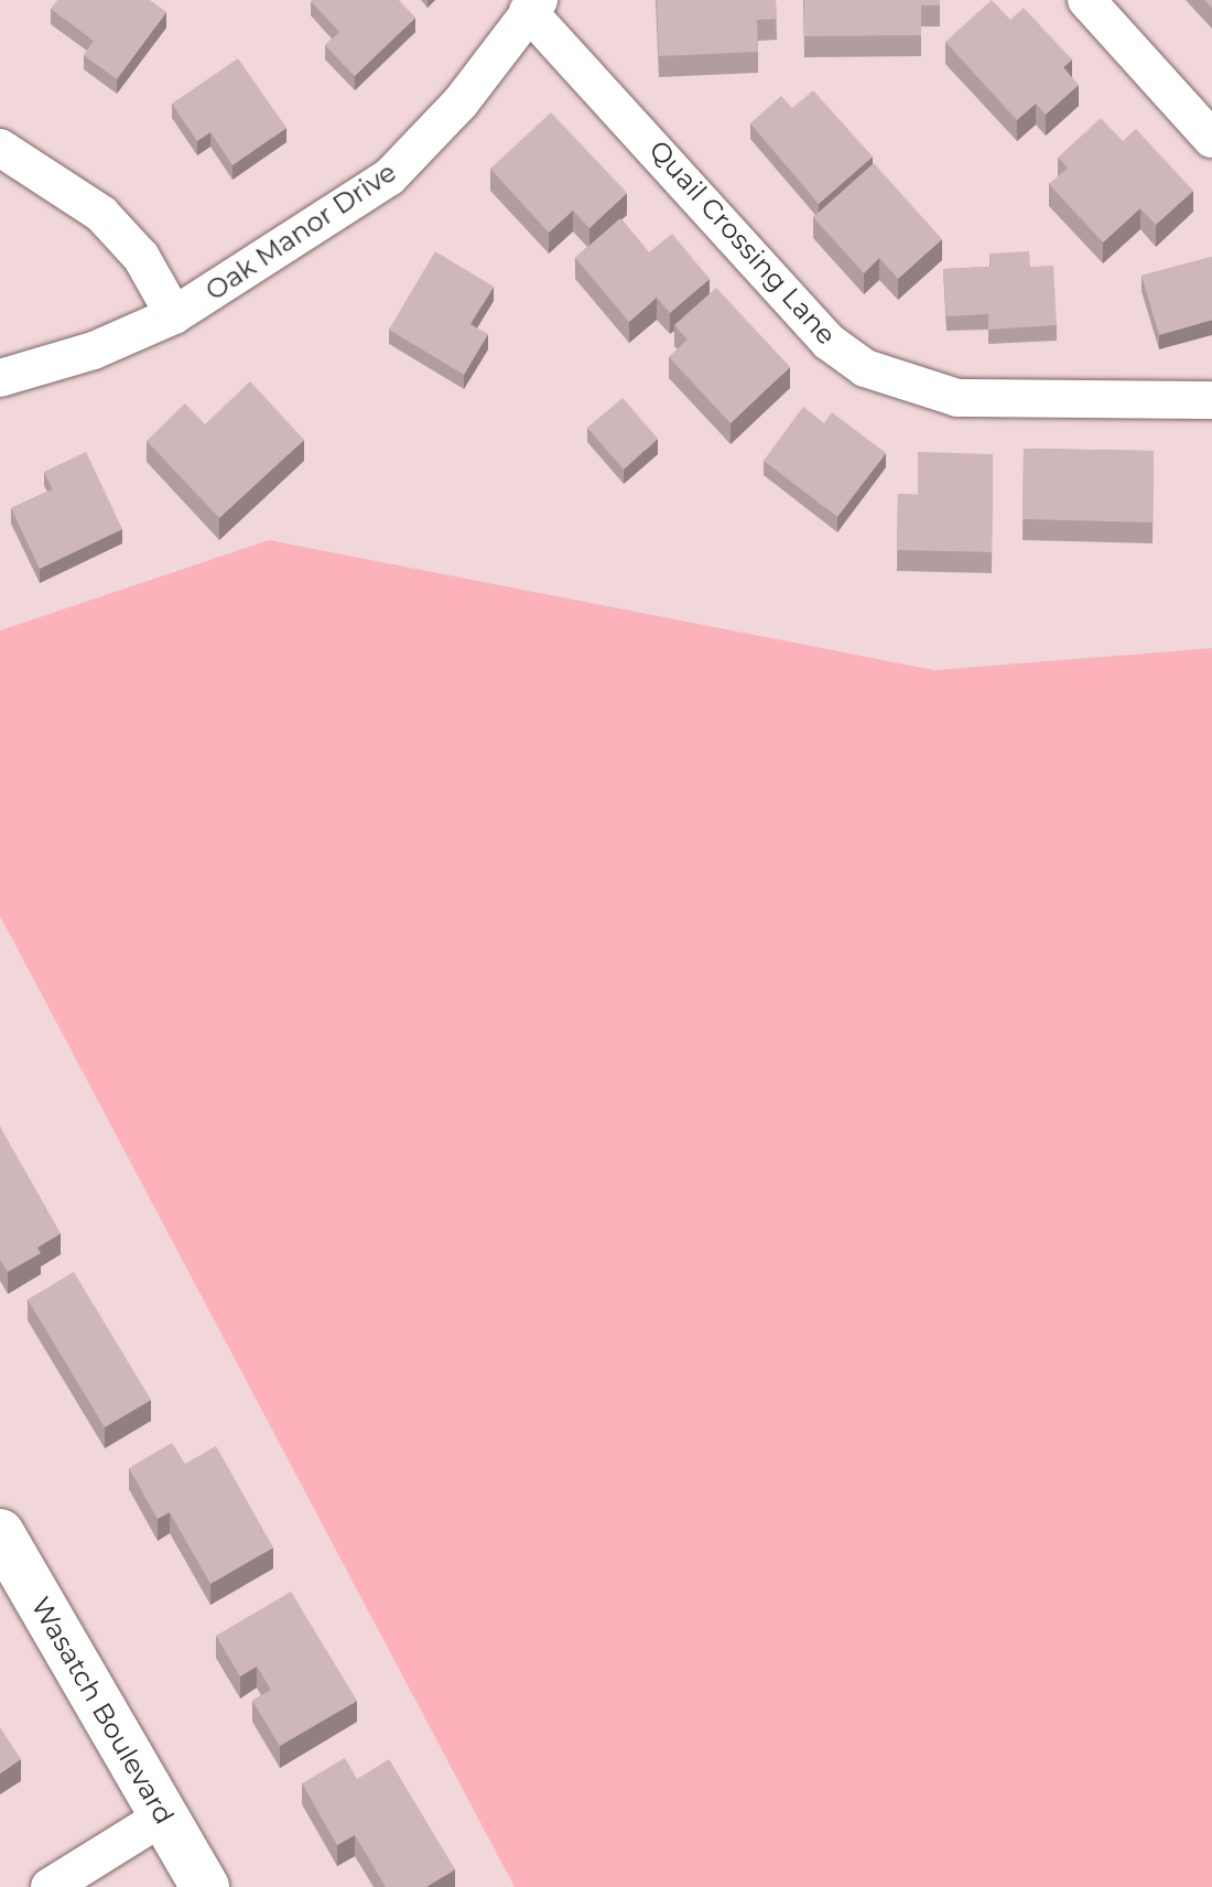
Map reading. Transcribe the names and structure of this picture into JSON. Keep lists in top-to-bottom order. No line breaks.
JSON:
{"streets":{"main road":["Wasatch Boulevard"],"street":["Oak Manor Drive","Quail Crossing Lane"]},"crossings":[["Oak Manor Drive","Quail Crossing Lane"]]}
